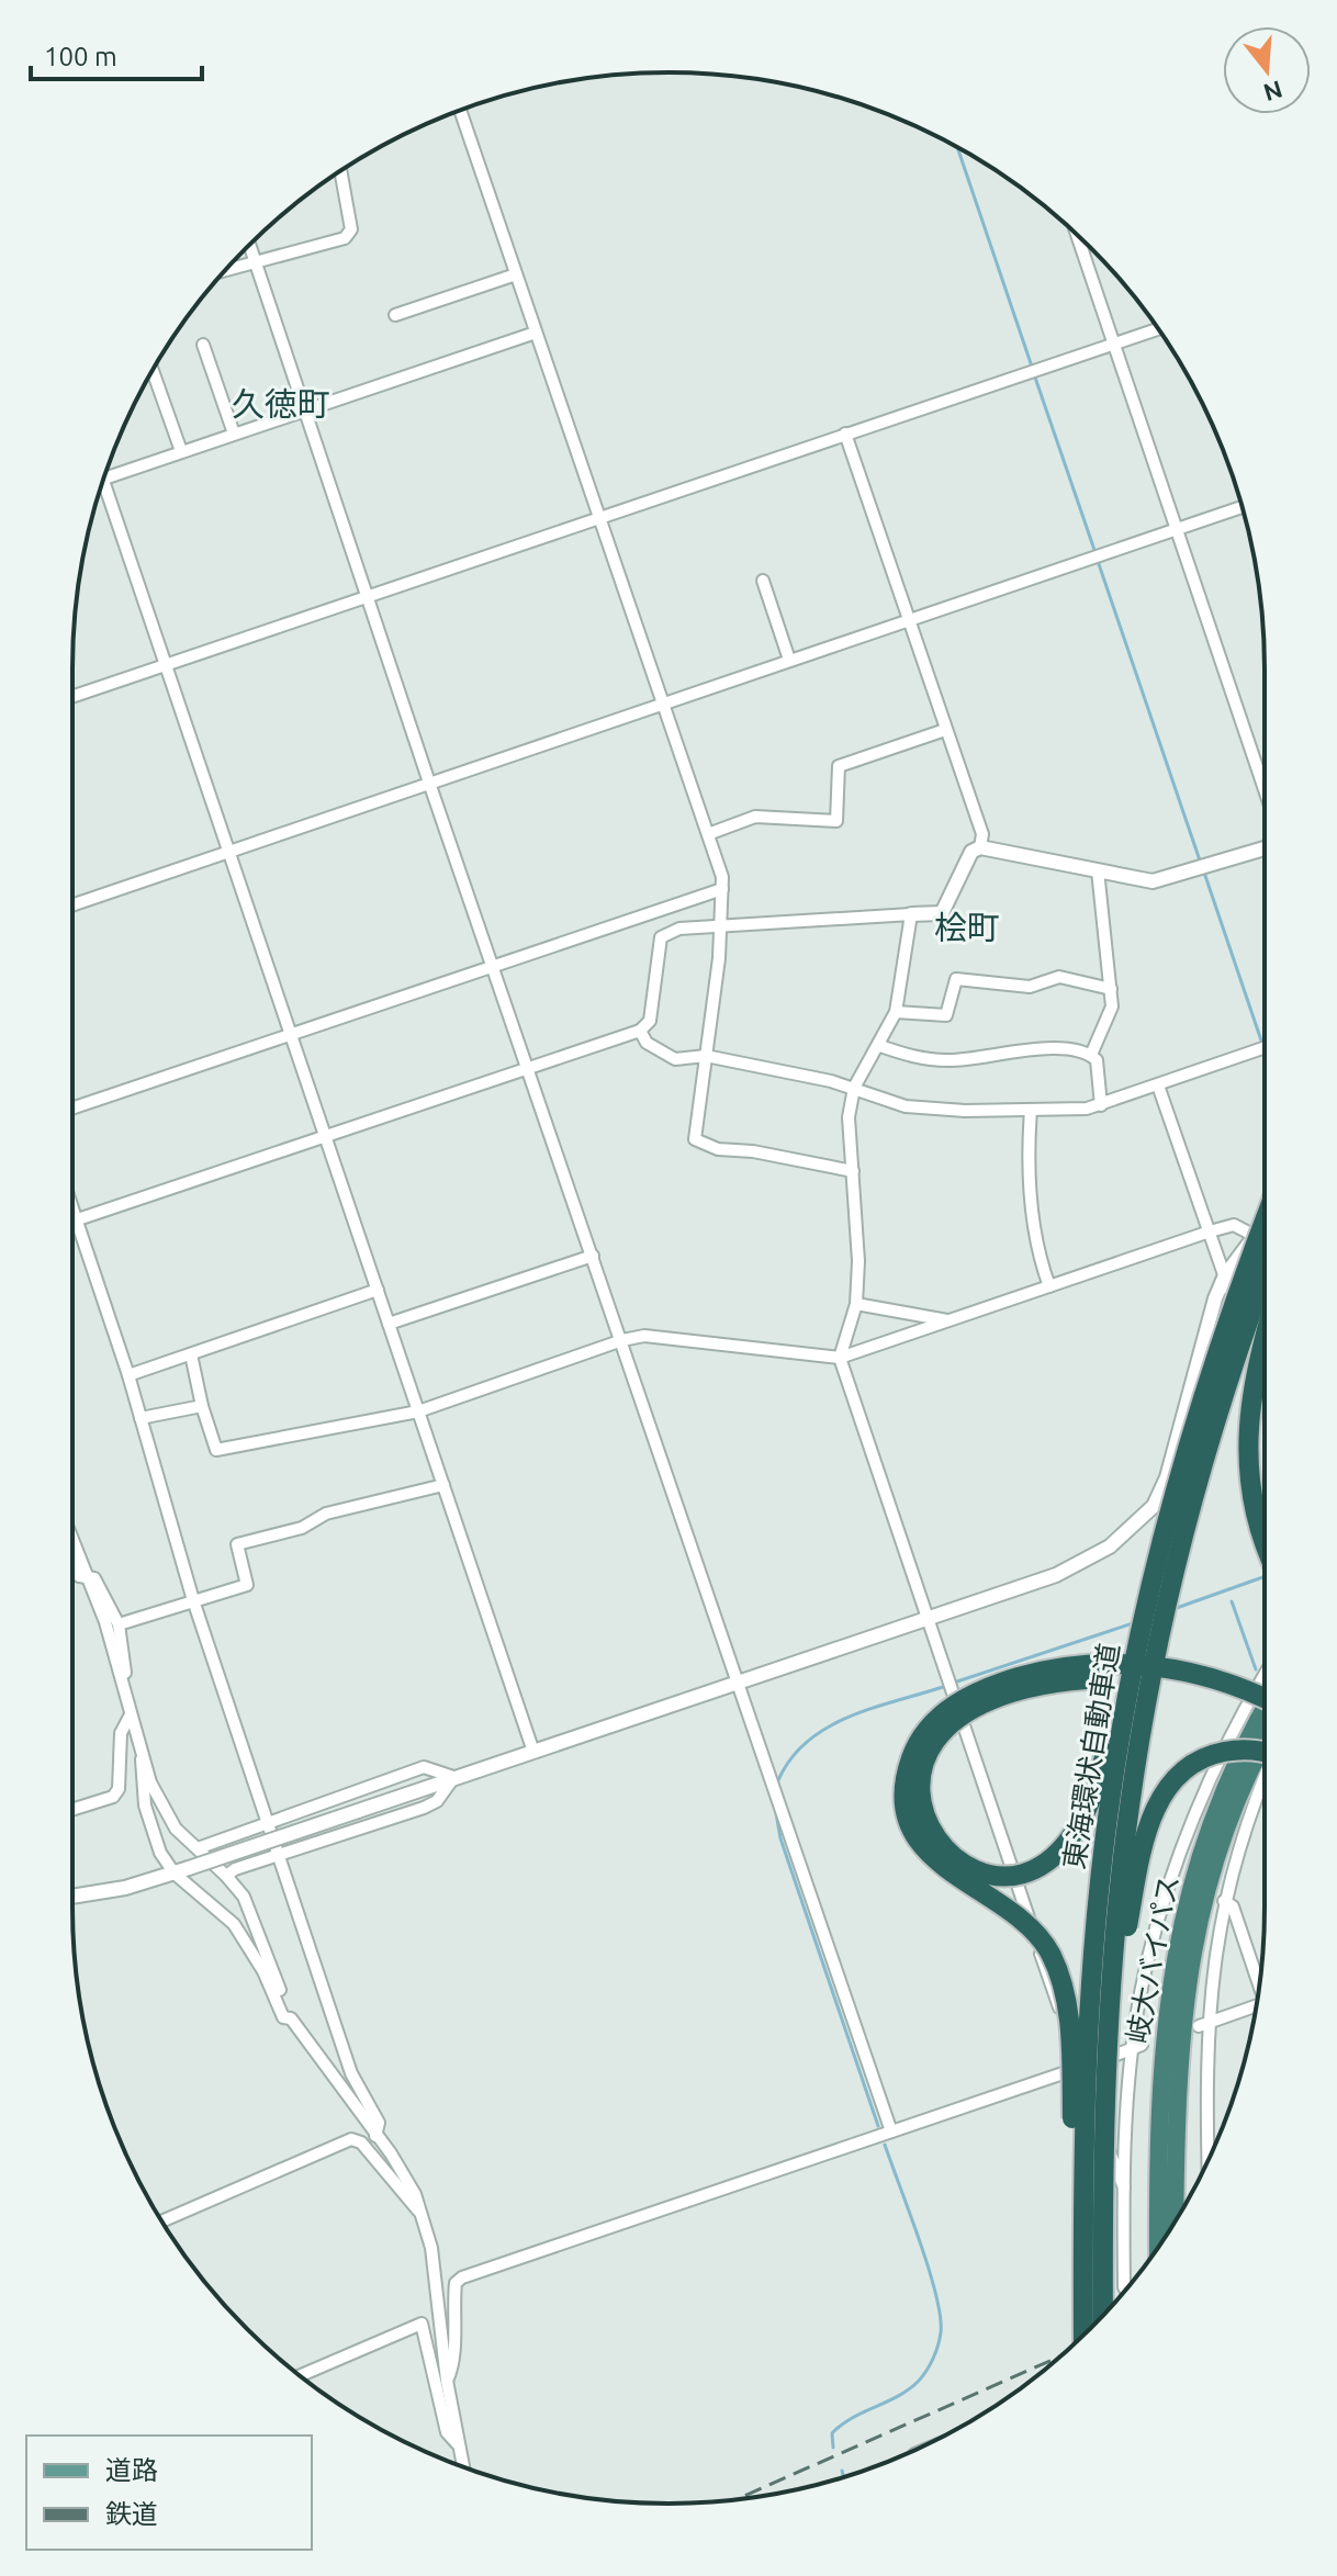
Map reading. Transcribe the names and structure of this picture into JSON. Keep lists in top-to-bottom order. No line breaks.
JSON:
{"streets":{"highway":["東海環状自動車道","岐大バイパス"]},"districts":["久徳町","桧町"],"legend":["道路","鉄道"],"scale_bar":"100 m","north":"bottom"}
